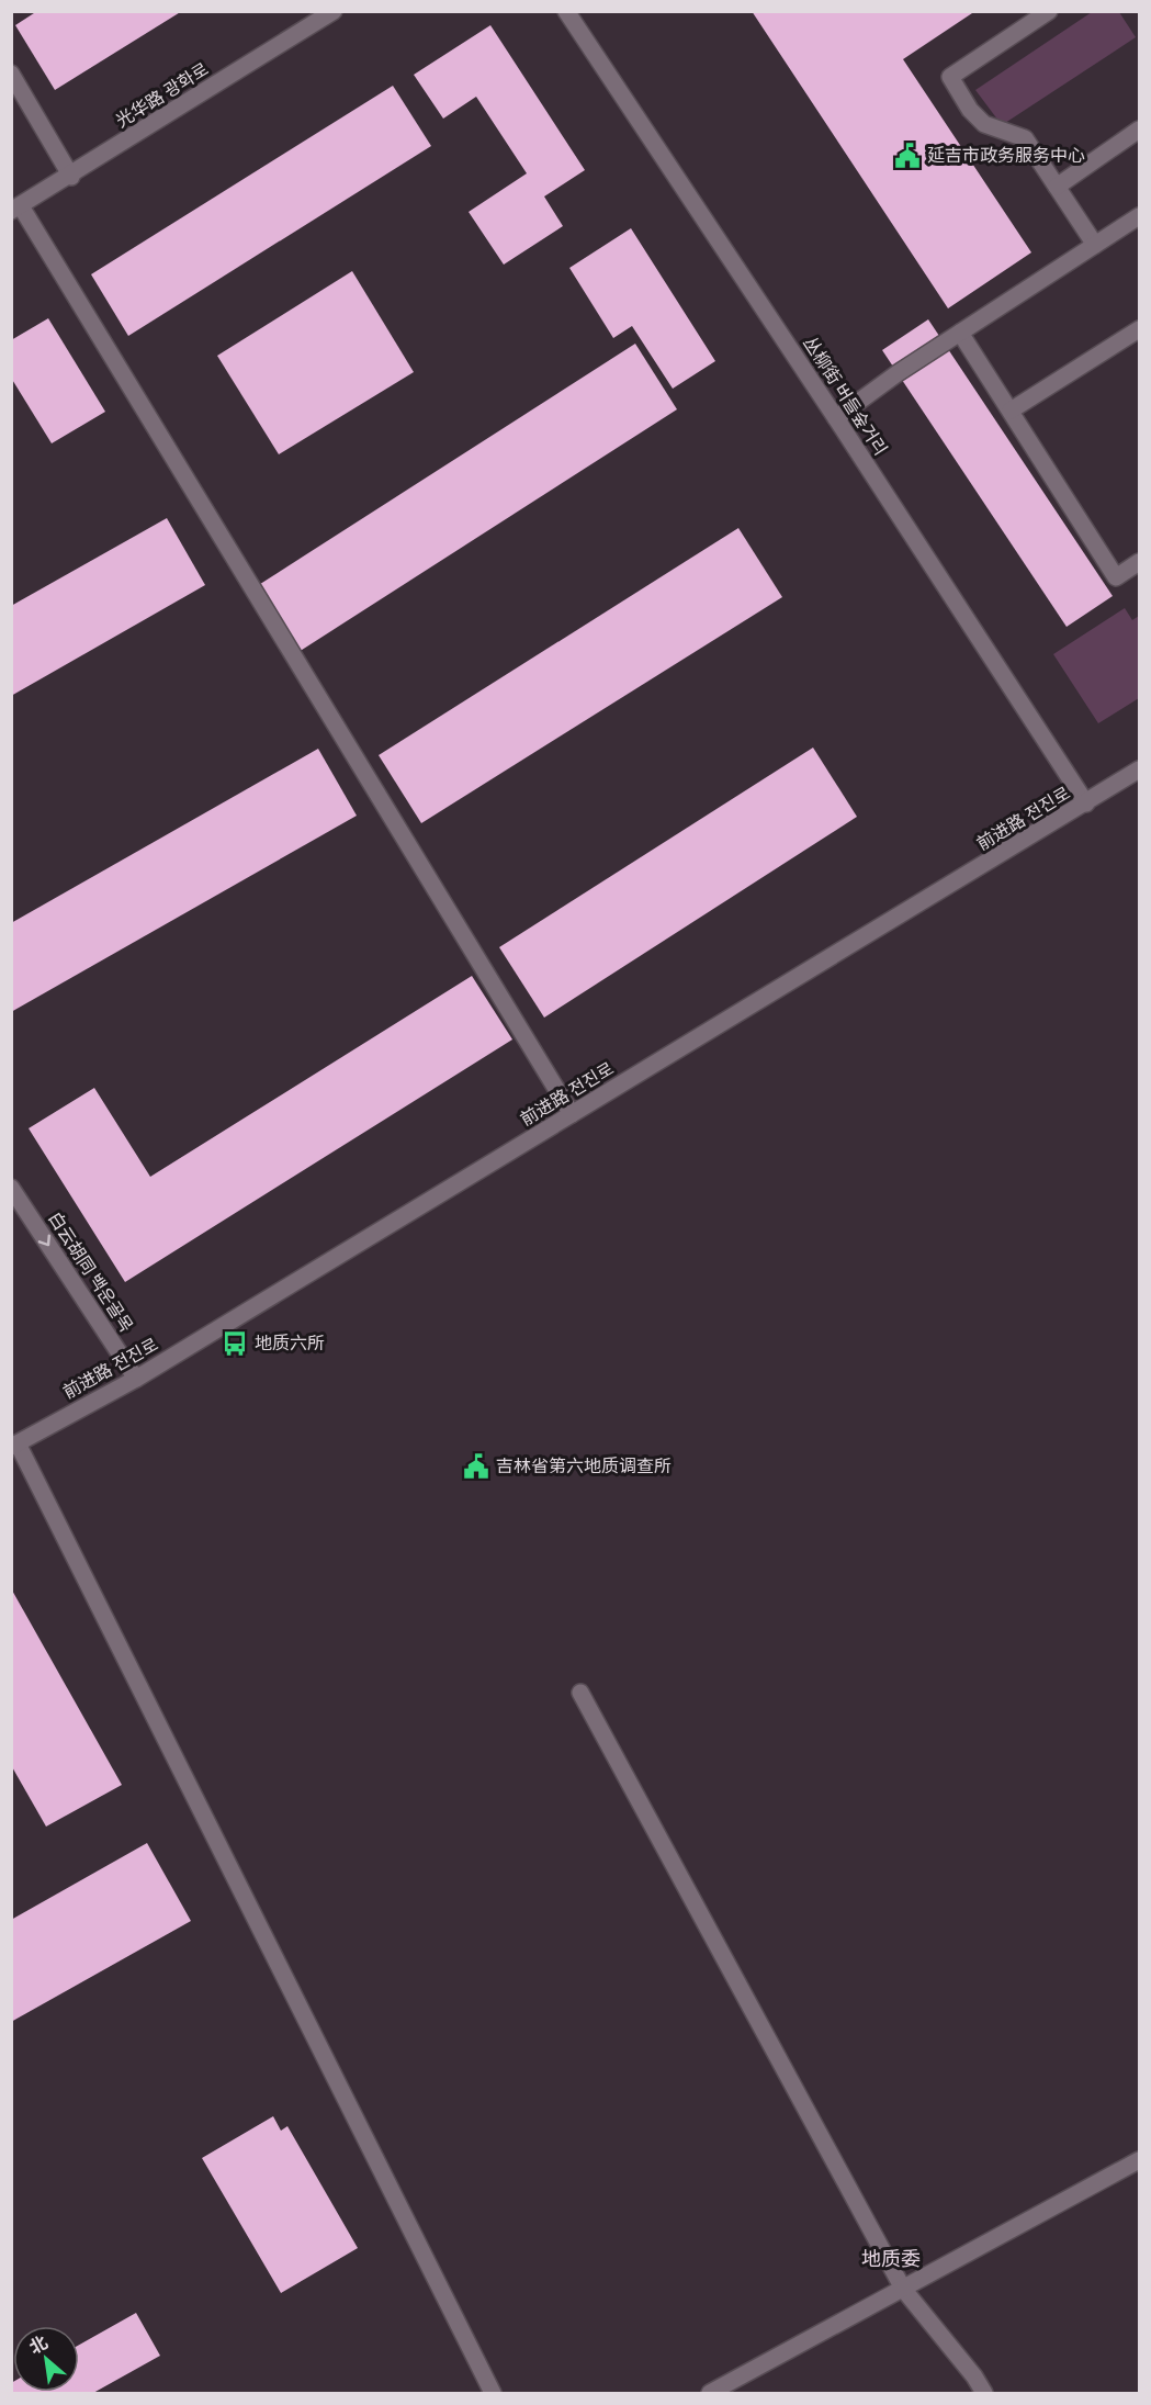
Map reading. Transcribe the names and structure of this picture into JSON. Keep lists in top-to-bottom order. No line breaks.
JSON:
{"streets":{"street":["光华路 광화로","丛柳街 버들숲거리","前进路 전진로","白云胡同 백운골목"]},"crossings":[["丛柳街 버들숲거리","前进路 전진로"],["前进路 전진로","白云胡同 백운골목"]],"one_way":["白云胡同 백운골목"],"districts":["地质委"],"places":{"public building":["延吉市政务服务中心","吉林省第六地质调查所"],"bus stop":["地质六所"]},"north":"top left"}
